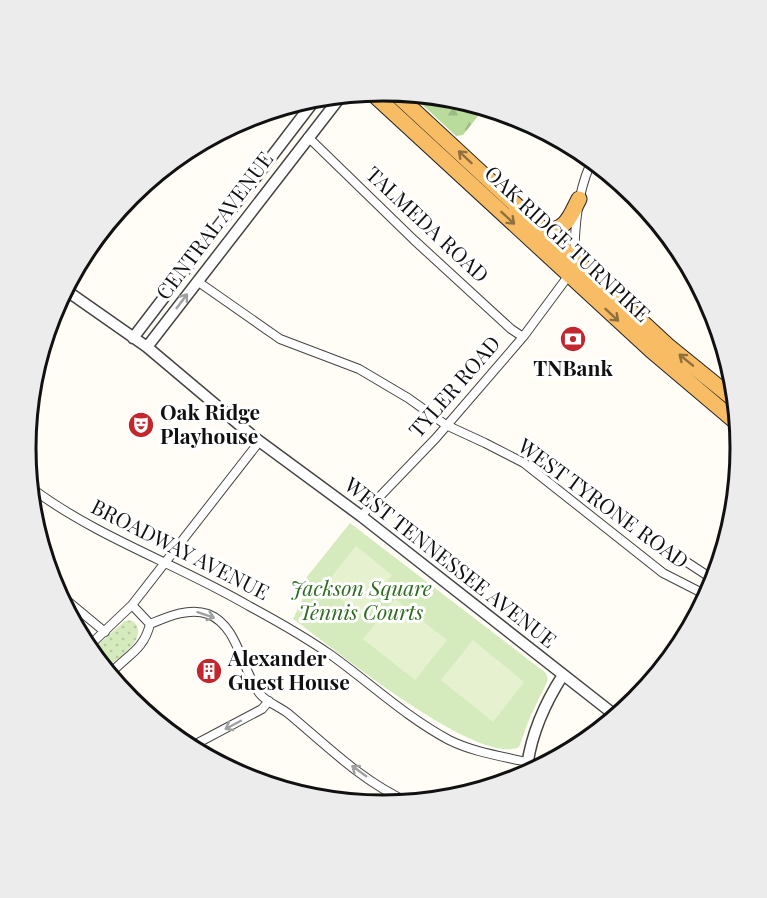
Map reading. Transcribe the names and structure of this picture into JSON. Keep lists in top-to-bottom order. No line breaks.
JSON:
{"streets":{"highway":["OAK RIDGE TURNPIKE"],"street":["TALMEDA ROAD","CENTRAL AVENUE","TYLER ROAD","WEST TYRONE ROAD","BROADWAY AVENUE","WEST TENNESSEE AVENUE"]},"crossings":[["TALMEDA ROAD","CENTRAL AVENUE"],["TALMEDA ROAD","TYLER ROAD"],["CENTRAL AVENUE","WEST TYRONE ROAD"],["CENTRAL AVENUE","WEST TENNESSEE AVENUE"],["OAK RIDGE TURNPIKE","TYLER ROAD"],["TYLER ROAD","WEST TYRONE ROAD"],["TYLER ROAD","WEST TENNESSEE AVENUE"]],"parks":["Jackson Square Tennis Courts"],"places":{"bank":["TNBank"],"theatre":["Oak Ridge Playhouse"],"building":["Alexander Guest House"]}}
